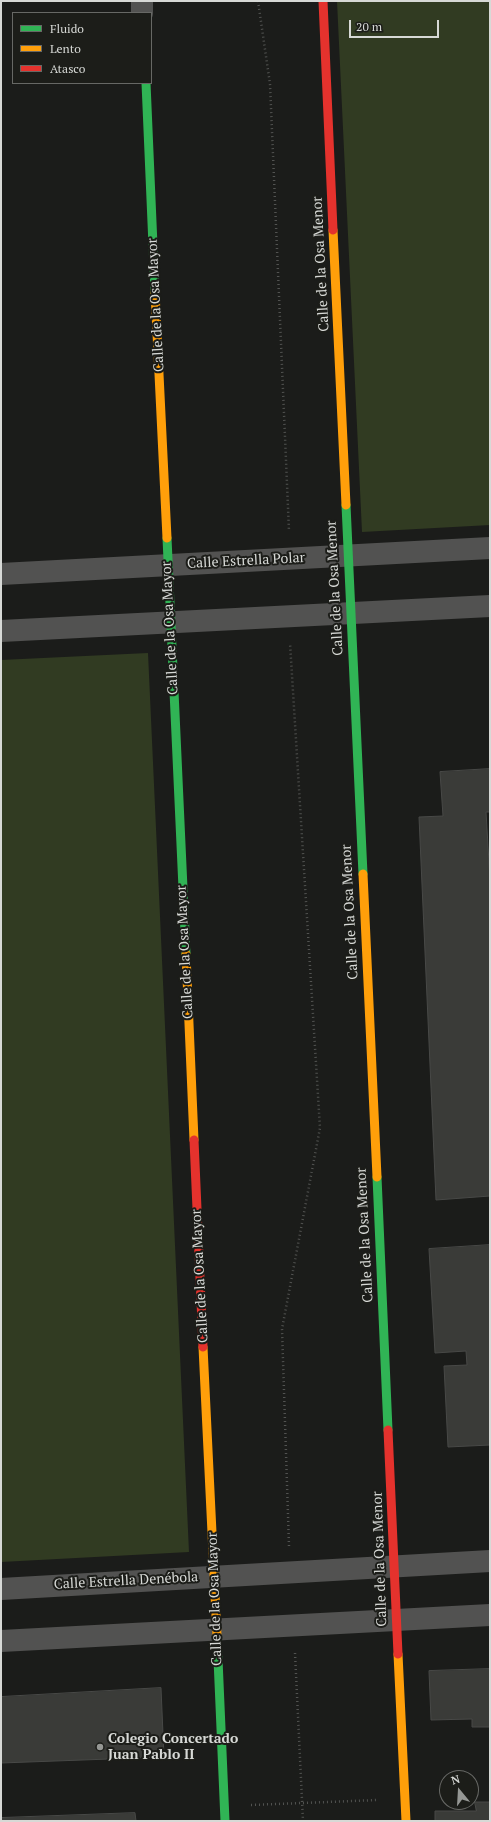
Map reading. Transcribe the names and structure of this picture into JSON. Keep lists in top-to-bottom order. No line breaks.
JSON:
{"streets":{"street":["Calle de la Osa Menor","Calle de la Osa Mayor","Calle Estrella Polar","Calle Estrella Denébola"]},"crossings":[["Calle de la Osa Menor","Calle Estrella Polar"],["Calle de la Osa Menor","Calle Estrella Denébola"],["Calle de la Osa Mayor","Calle Estrella Polar"],["Calle de la Osa Mayor","Calle Estrella Denébola"]],"places":["Colegio Concertado Juan Pablo II"],"legend":["Fluido","Lento","Atasco"],"scale_bar":"20 m","north":"top"}
